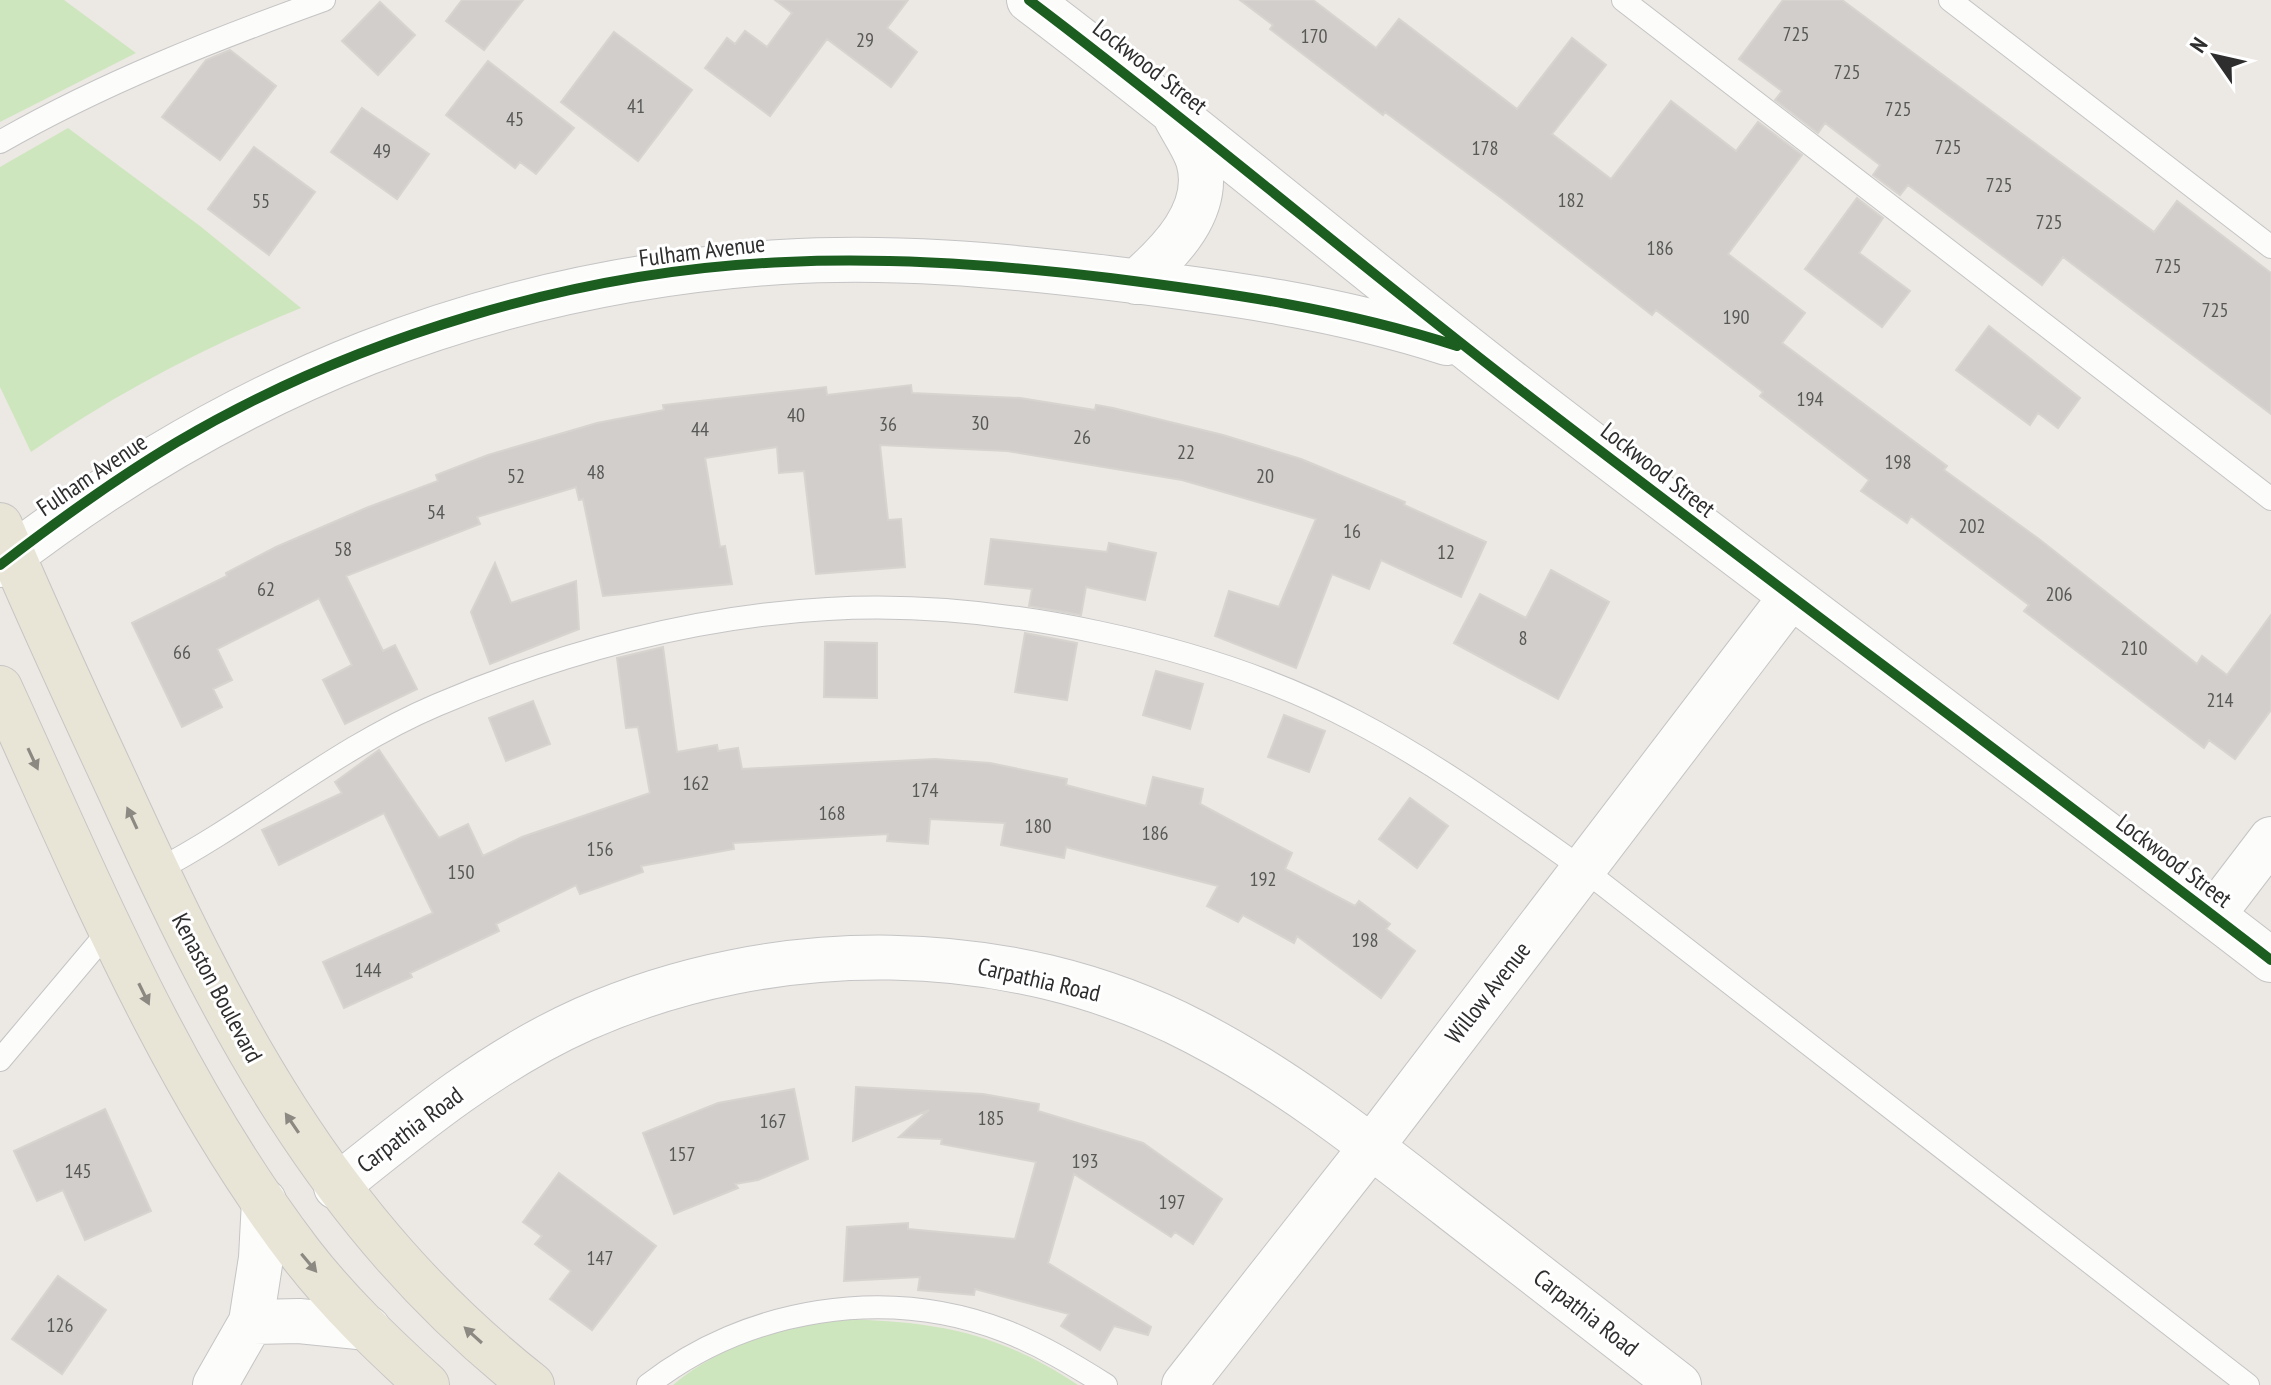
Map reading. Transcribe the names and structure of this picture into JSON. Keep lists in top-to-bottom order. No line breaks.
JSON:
{"streets":{"main road":["Kenaston Boulevard"],"street":["Lockwood Street","Fulham Avenue","Carpathia Road","Willow Avenue"]},"crossings":[["Lockwood Street","Fulham Avenue"],["Lockwood Street","Willow Avenue"],["Fulham Avenue","Kenaston Boulevard"],["Carpathia Road","Kenaston Boulevard"],["Carpathia Road","Willow Avenue"]],"house_numbers":["725","170","29","725","41","725","45","725","178","49","725","182","55","725","186","725","725","190","194","40","30","36","44","26","22","198","48","52","20","54","202","16","58","12","62","206","8","210","66","214","162","174","168","180","186","156","150","192","198","144","185","167","157","193","145","197","147","126"],"north":"top left"}
